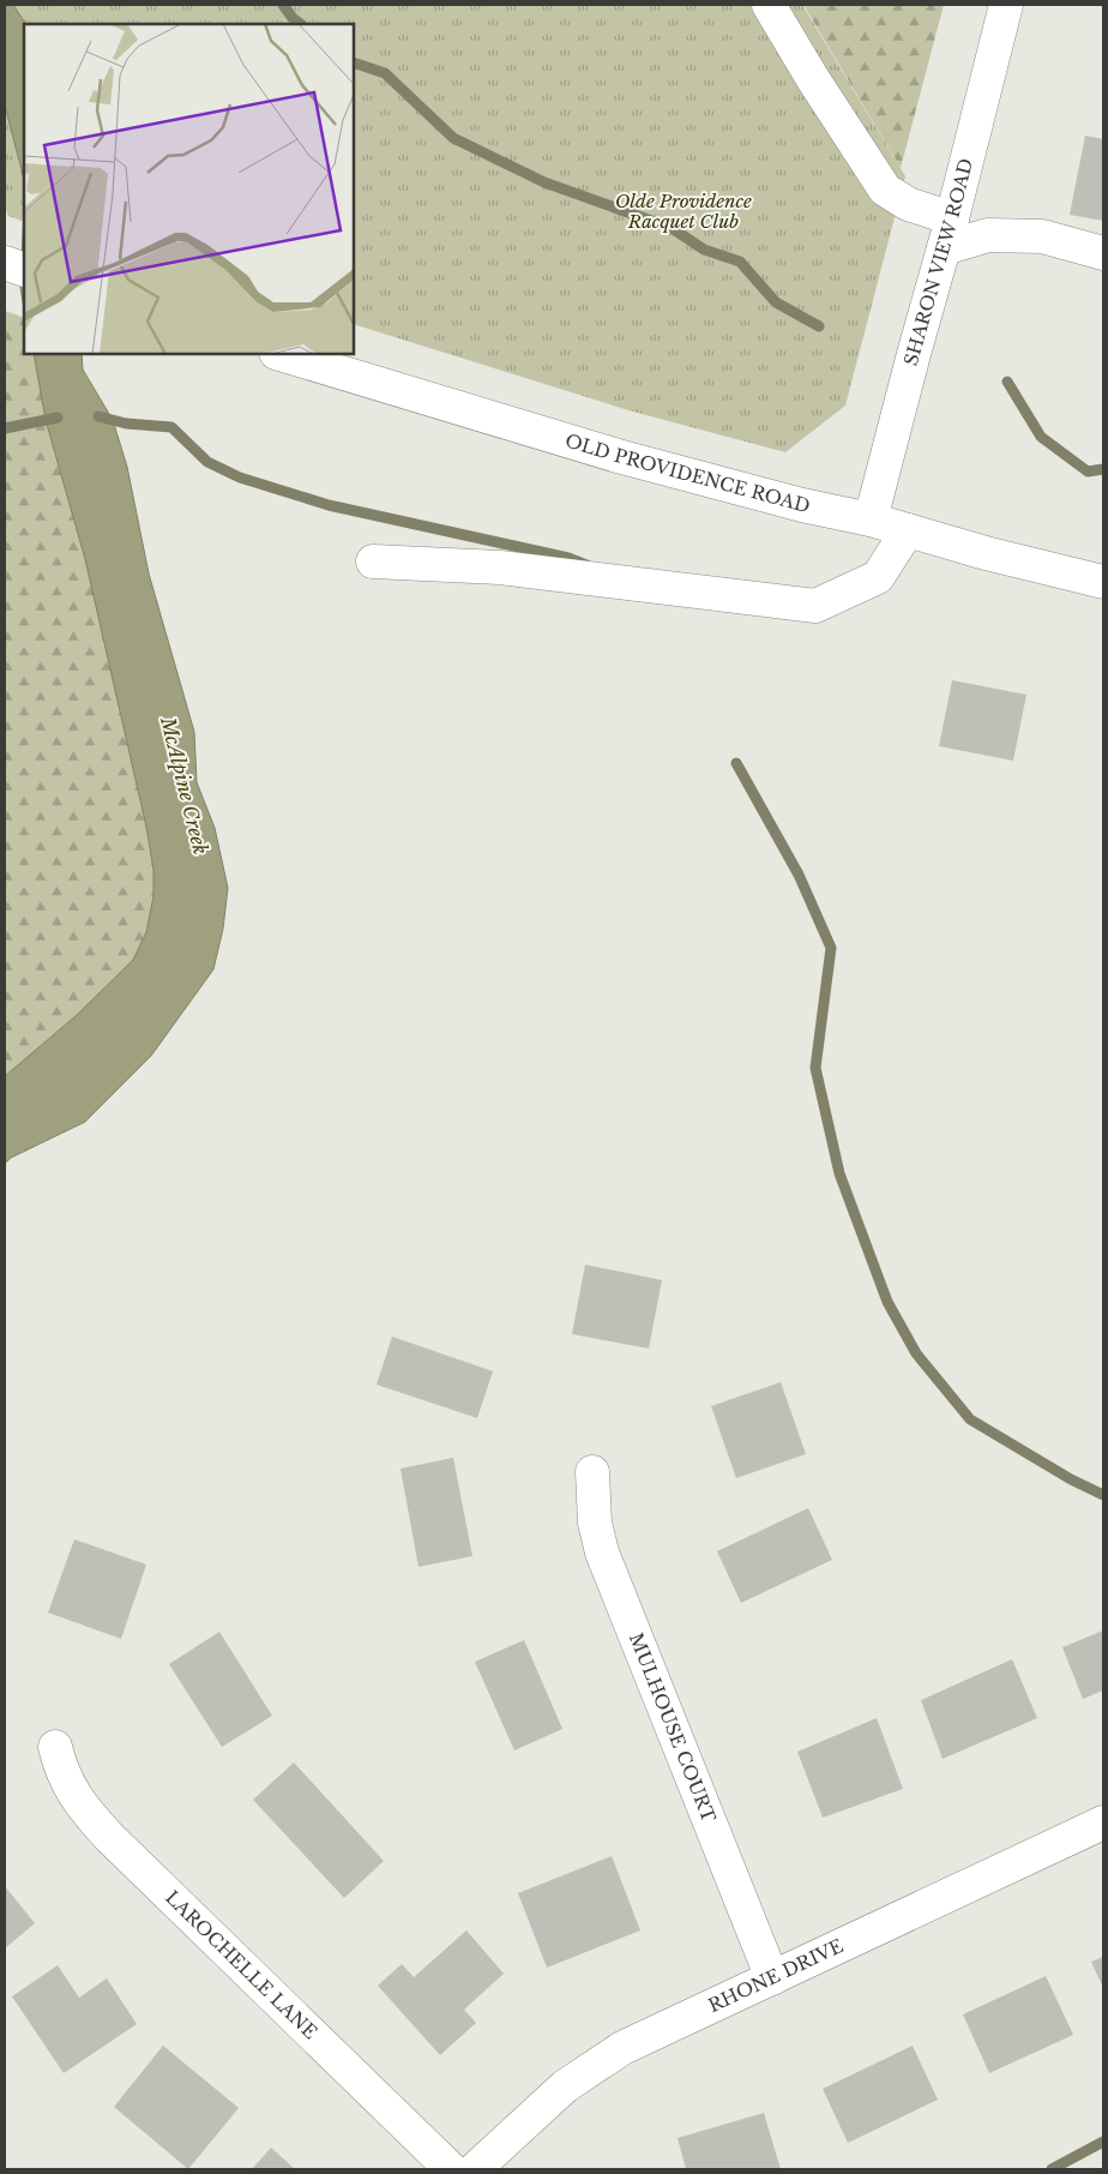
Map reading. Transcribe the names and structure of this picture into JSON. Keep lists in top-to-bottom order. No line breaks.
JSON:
{"streets":{"street":["SHARON VIEW ROAD","OLD PROVIDENCE ROAD","MULHOUSE COURT","LAROCHELLE LANE","RHONE DRIVE"]},"crossings":[["SHARON VIEW ROAD","OLD PROVIDENCE ROAD"],["MULHOUSE COURT","RHONE DRIVE"]],"water":["McAlpine Creek"],"parks":["Olde Providence Racquet Club"]}
